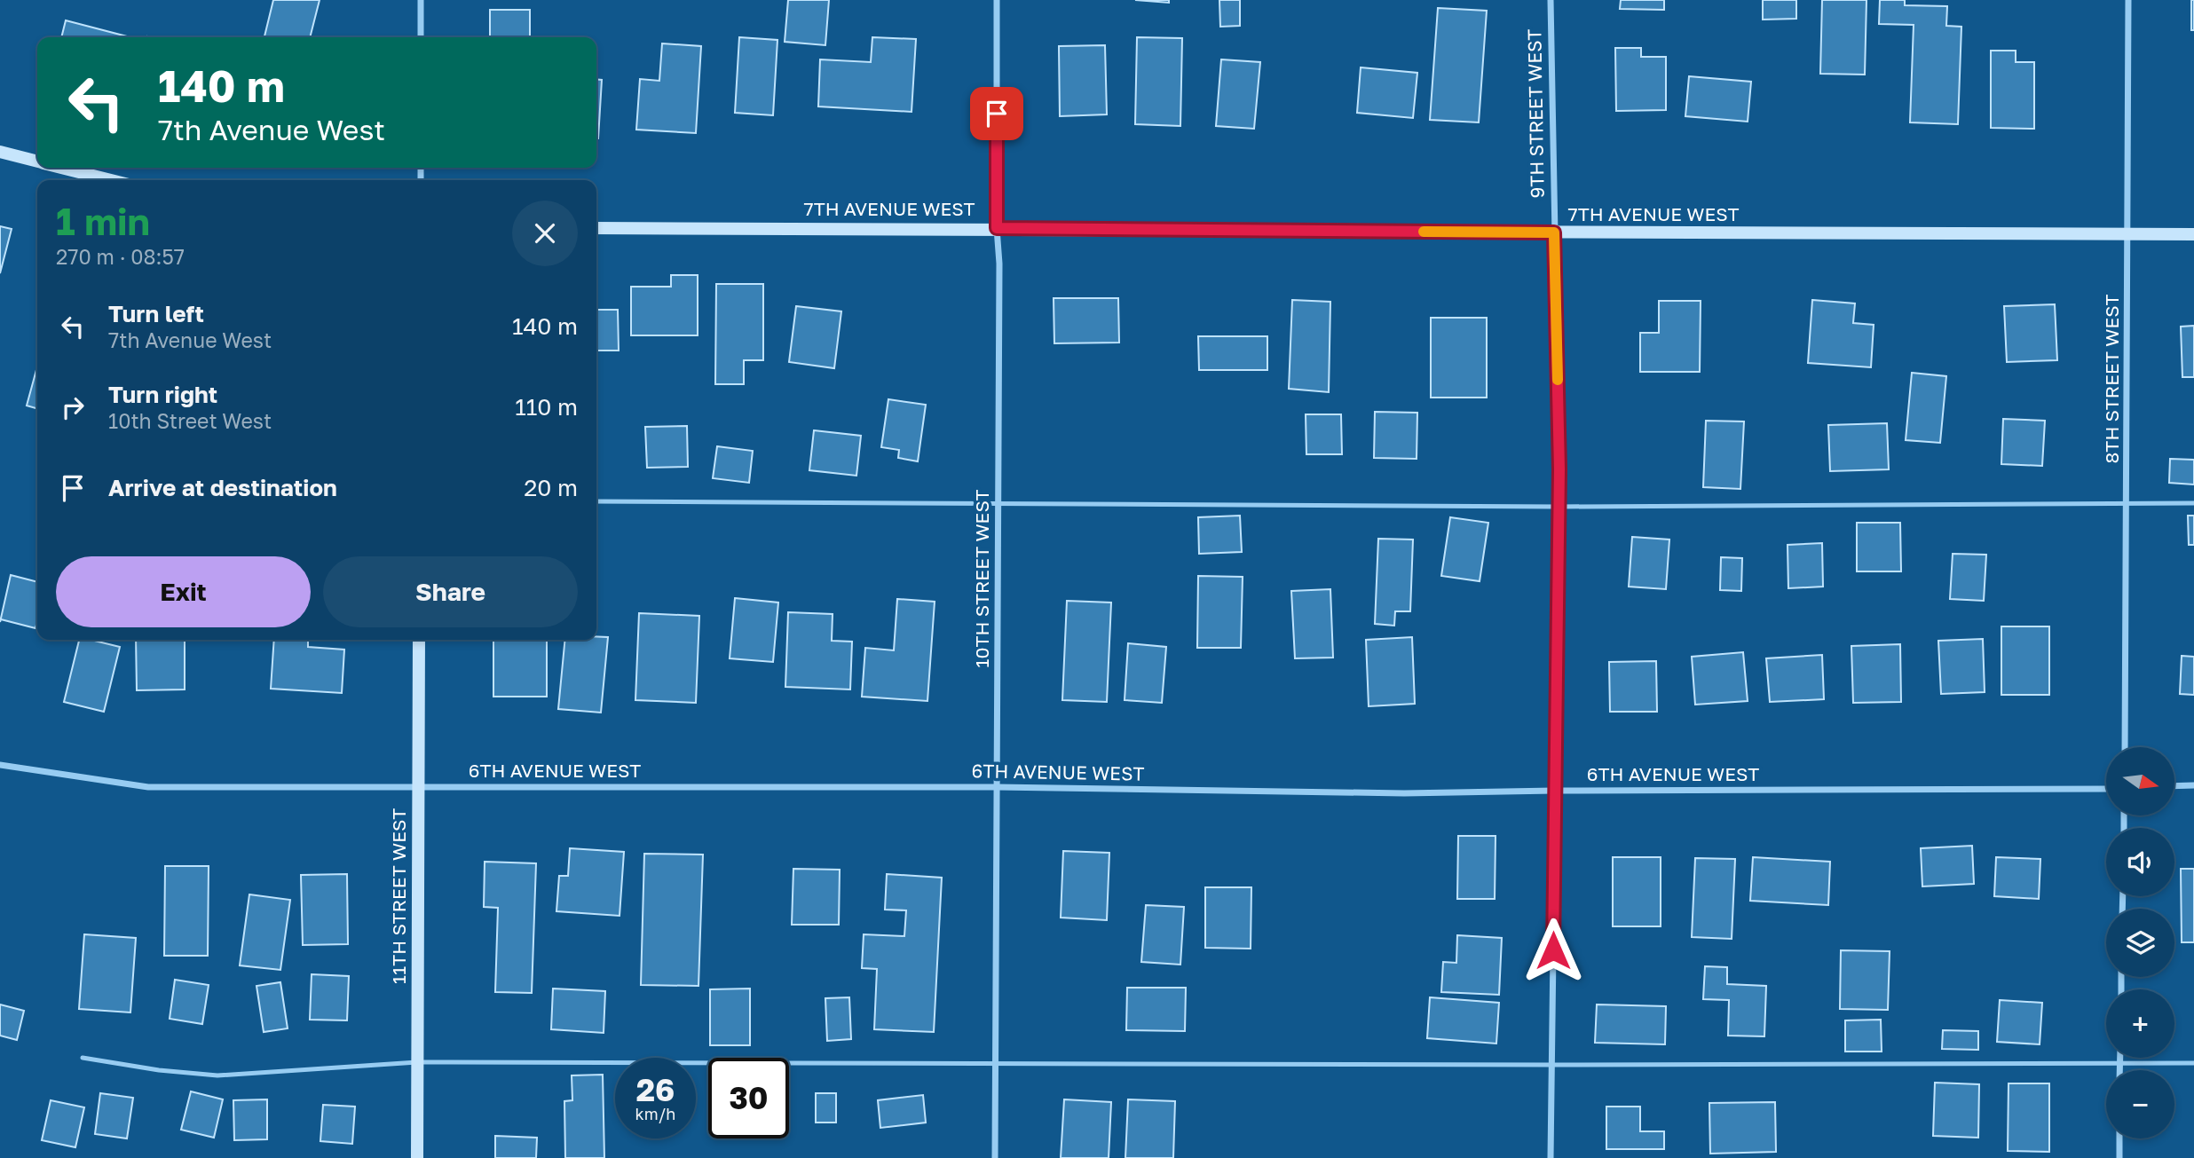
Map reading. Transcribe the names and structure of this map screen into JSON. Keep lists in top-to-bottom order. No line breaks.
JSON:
{"streets":{"street":["9TH STREET WEST","7TH AVENUE WEST","8TH STREET WEST","10TH STREET WEST","6TH AVENUE WEST","11TH STREET WEST"]},"crossings":[["9TH STREET WEST","7TH AVENUE WEST"],["9TH STREET WEST","6TH AVENUE WEST"],["7TH AVENUE WEST","8TH STREET WEST"],["7TH AVENUE WEST","10TH STREET WEST"],["10TH STREET WEST","6TH AVENUE WEST"],["6TH AVENUE WEST","11TH STREET WEST"]],"north":"right","page":{"turn":["140 m","7th Avenue West"],"heading":["1 min","270 m · 08:57"],"list":[{"name":"Turn left","note":"7th Avenue West","value":"140 m"},{"name":"Turn right","note":"10th Street West","value":"110 m"},{"name":"Arrive at destination","value":"20 m"}],"buttons":["Exit","Share"],"map_buttons":["+","−"],"speed":"26 km/h","limit":"30"}}
